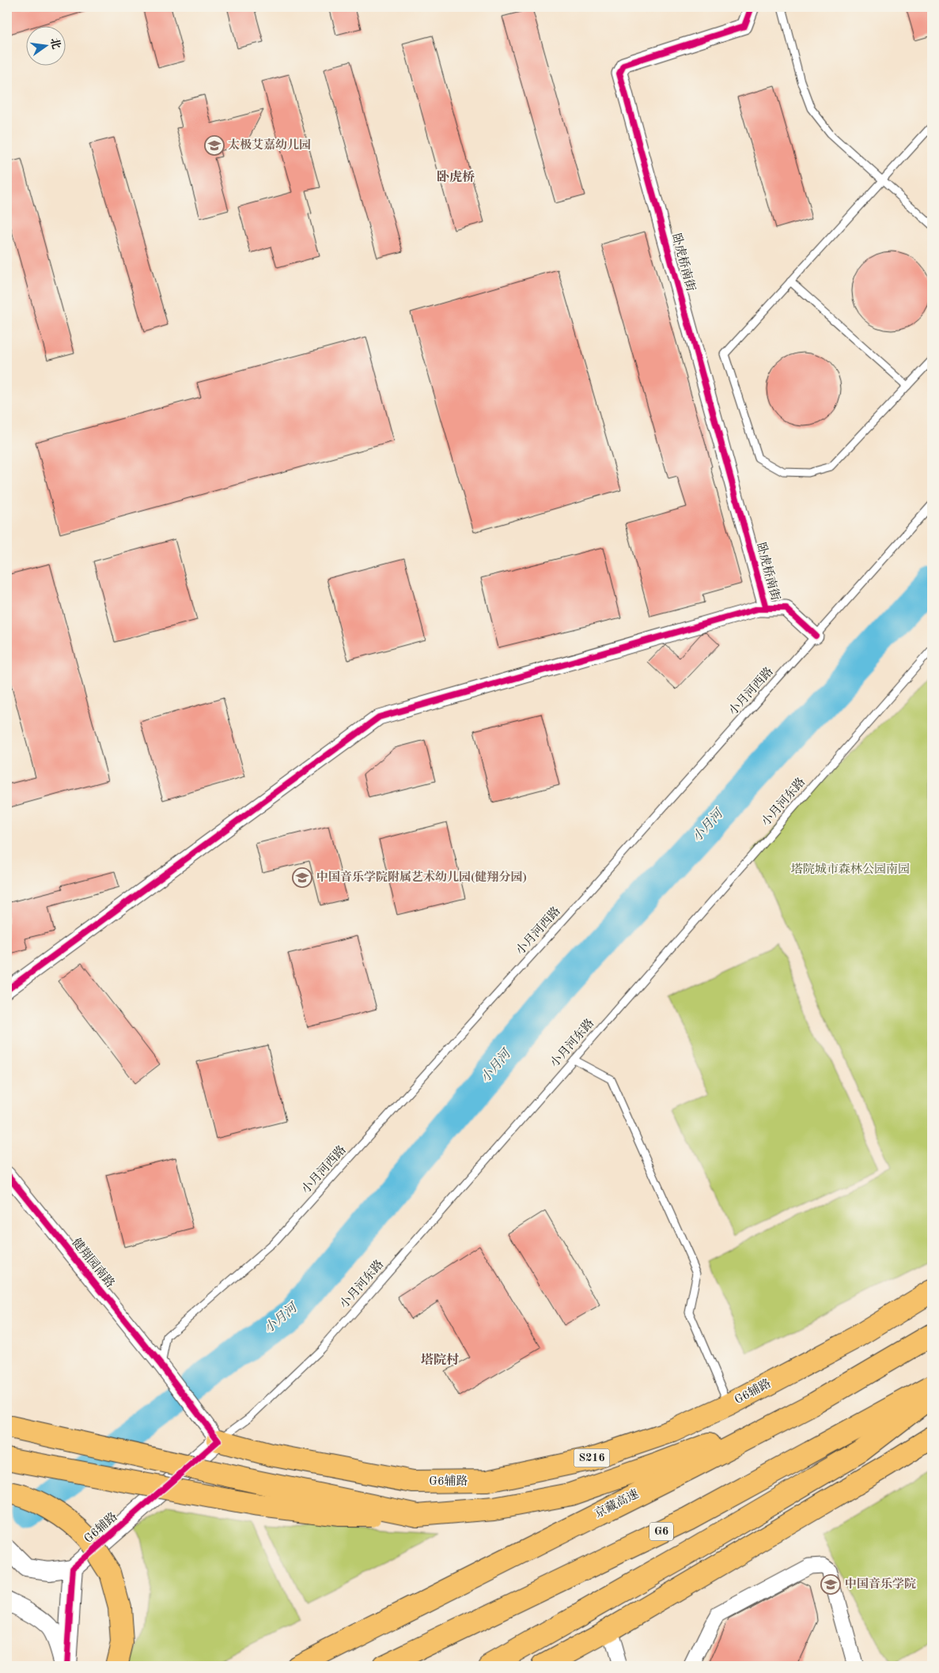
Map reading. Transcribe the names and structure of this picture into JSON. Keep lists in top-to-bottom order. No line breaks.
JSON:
{"streets":{"main road":["G6辅路","S216","京藏高速","G6"],"street":["卧虎桥南街","健翔园南路"],"lane":["小月河西路","小月河东路"]},"crossings":[["小月河西路","健翔园南路"],["小月河东路","健翔园南路"],["小月河东路","G6辅路"],["健翔园南路","G6辅路"]],"districts":["卧虎桥","塔院村"],"water":["小月河"],"parks":["塔院城市森林公园南园"],"places":{"school or university":["太极艾嘉幼儿园","中国音乐学院附属艺术幼儿园(健翔分园)","中国音乐学院"]},"north":"right"}
